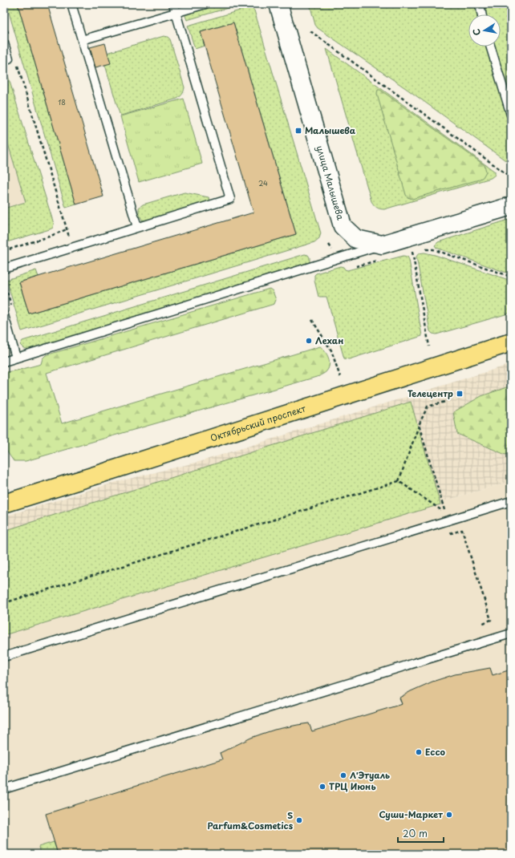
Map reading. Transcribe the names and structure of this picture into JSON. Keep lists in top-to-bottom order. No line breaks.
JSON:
{"streets":{"main road":["Октябрьский проспект"],"street":["улица Малышева"]},"places":{"transit":["Малышева","Телецентр"],"other":["Лехан","Ecco","Л'Этуаль","ТРЦ Июнь","Суши-Маркет","S Parfum&Cosmetics"]},"house_numbers":["18","24"],"scale_bar":"20 m","north":"left"}
